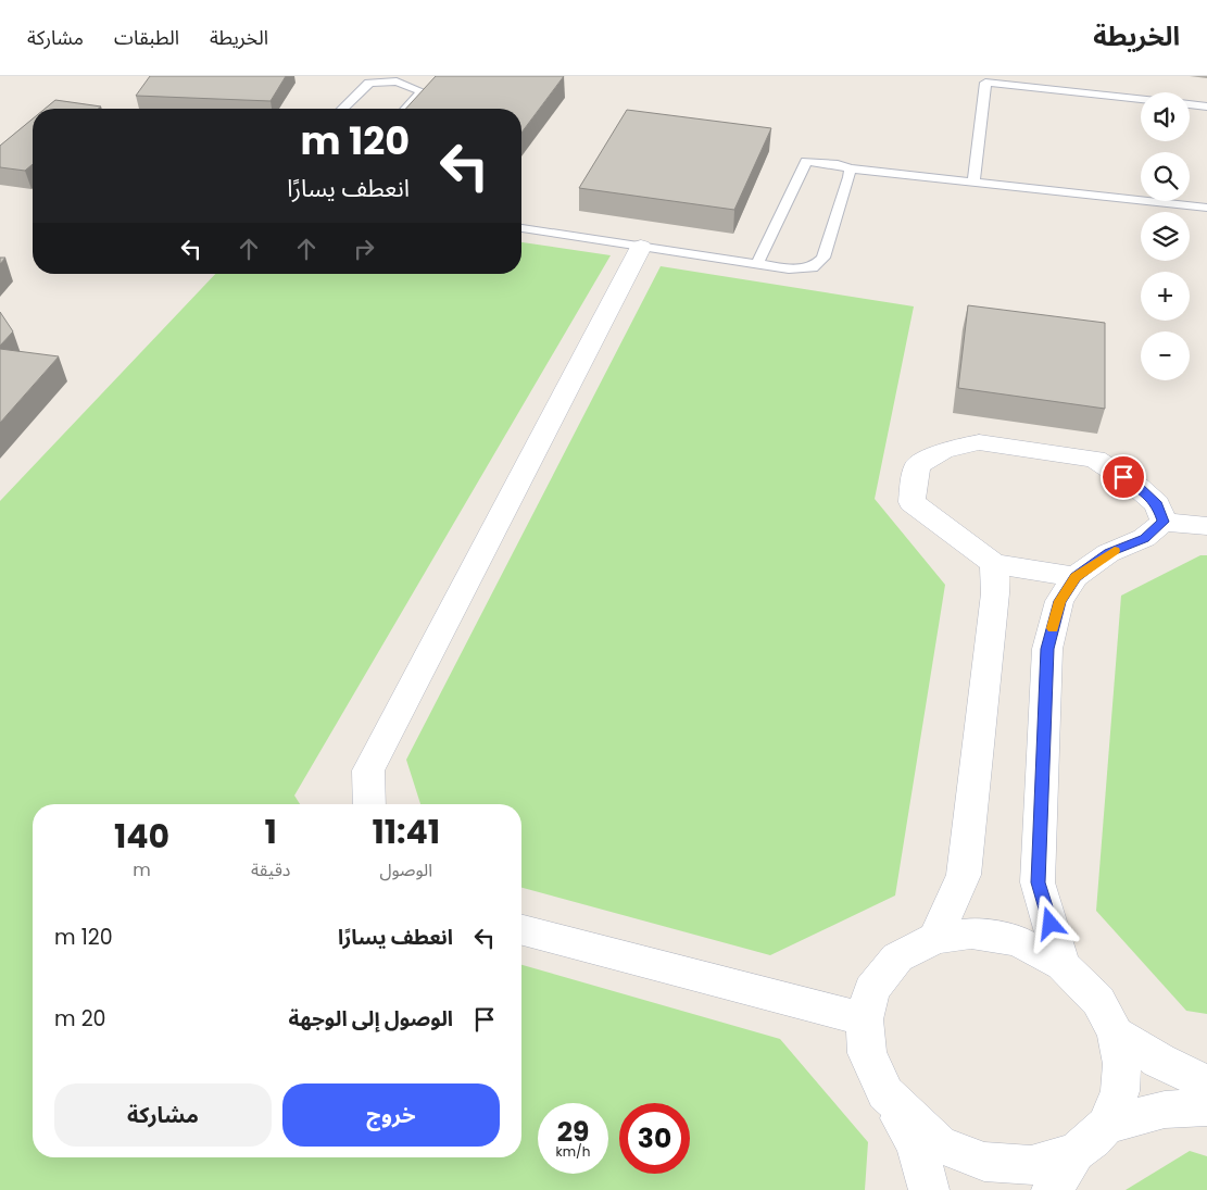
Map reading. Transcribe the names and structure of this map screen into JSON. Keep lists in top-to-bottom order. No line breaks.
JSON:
{"page":{"header":"الخريطة","nav":["الخريطة","الطبقات","مشاركة"],"map_buttons":["+","−"],"turn":["120 m","انعطف يسارًا"],"eta":["11:41","الوصول","1","دقيقة","140","m"],"list":[{"name":"انعطف يسارًا","value":"120 m"},{"name":"الوصول إلى الوجهة","value":"20 m"}],"buttons":["خروج","مشاركة"],"speed":"29 km/h","limit":"30"}}
